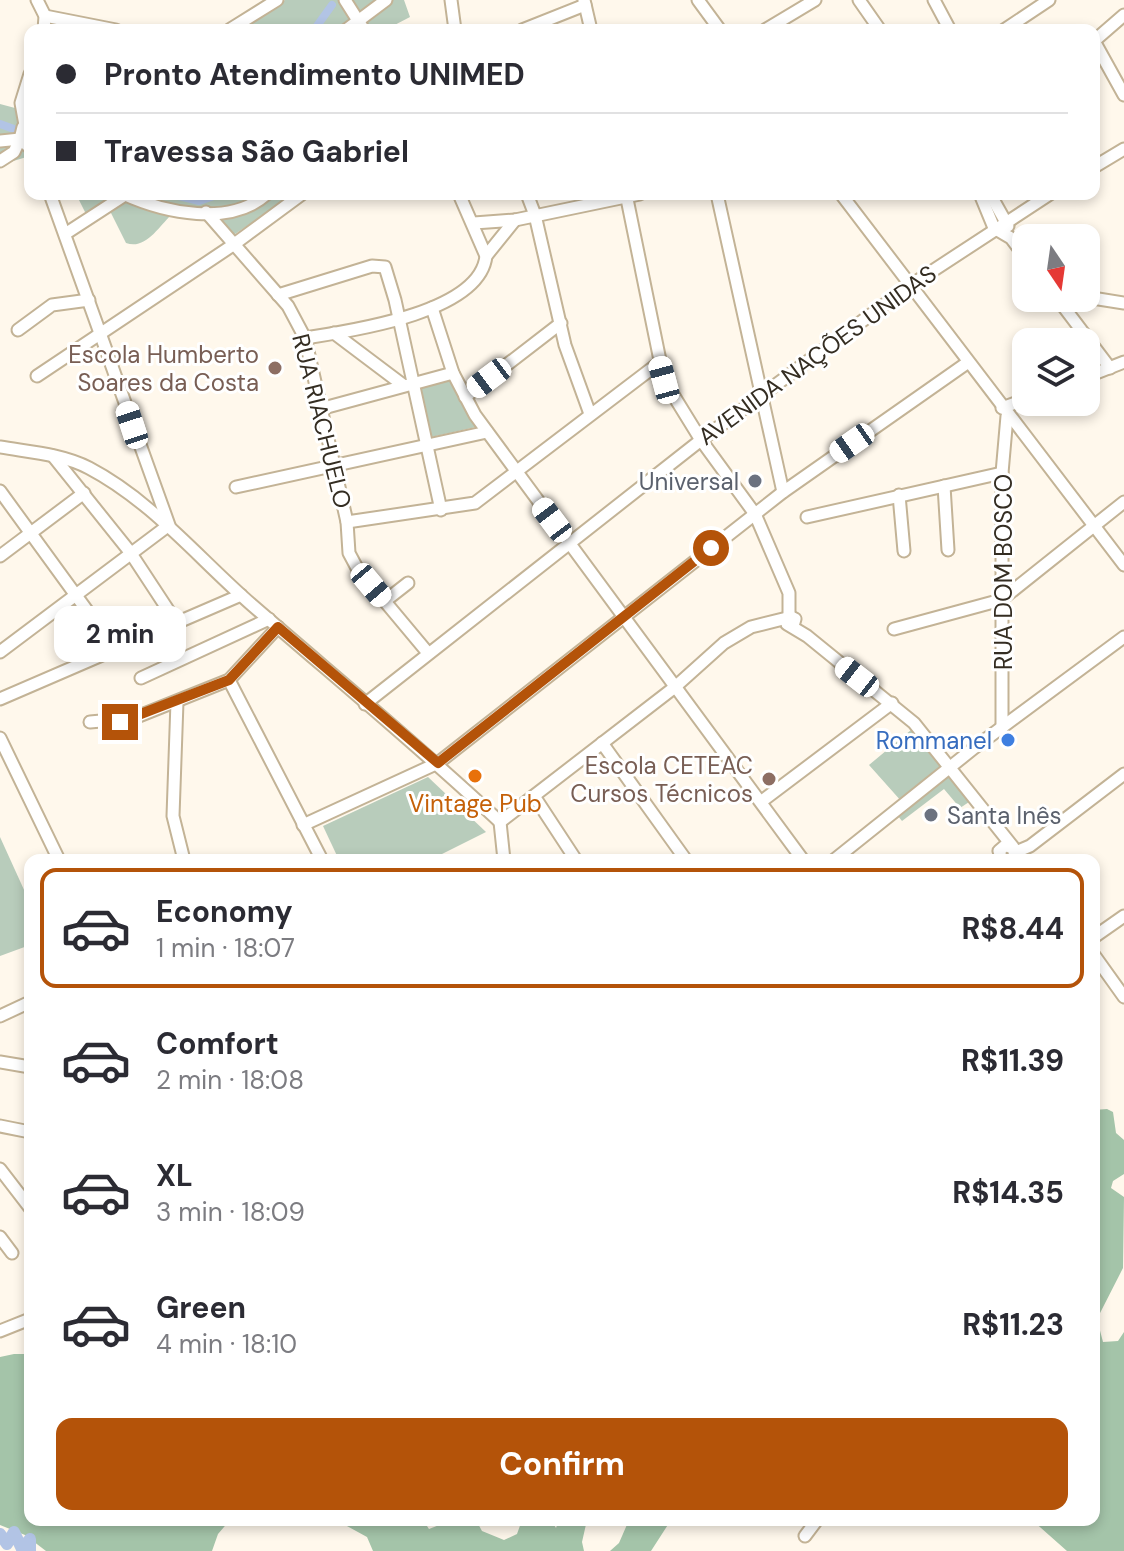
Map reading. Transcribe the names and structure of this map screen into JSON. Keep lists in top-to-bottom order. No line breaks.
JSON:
{"streets":{"street":["AVENIDA NAÇÕES UNIDAS","RUA RIACHUELO","RUA DOM BOSCO"]},"crossings":[["AVENIDA NAÇÕES UNIDAS","RUA RIACHUELO"]],"places":["Escola Humberto Soares da Costa","Universal","Rommanel","Vintage Pub","Escola CETEAC Cursos Técnicos","Santa Inês"],"north":"bottom","page":{"banner":["Pronto Atendimento UNIMED","Travessa São Gabriel"],"bubble":"2 min","list":[{"name":"Economy","note":"1 min · 18:07","value":"R$8.44"},{"name":"Comfort","note":"2 min · 18:08","value":"R$11.39"},{"name":"XL","note":"3 min · 18:09","value":"R$14.35"},{"name":"Green","note":"4 min · 18:10","value":"R$11.23"}],"buttons":"Confirm"}}
